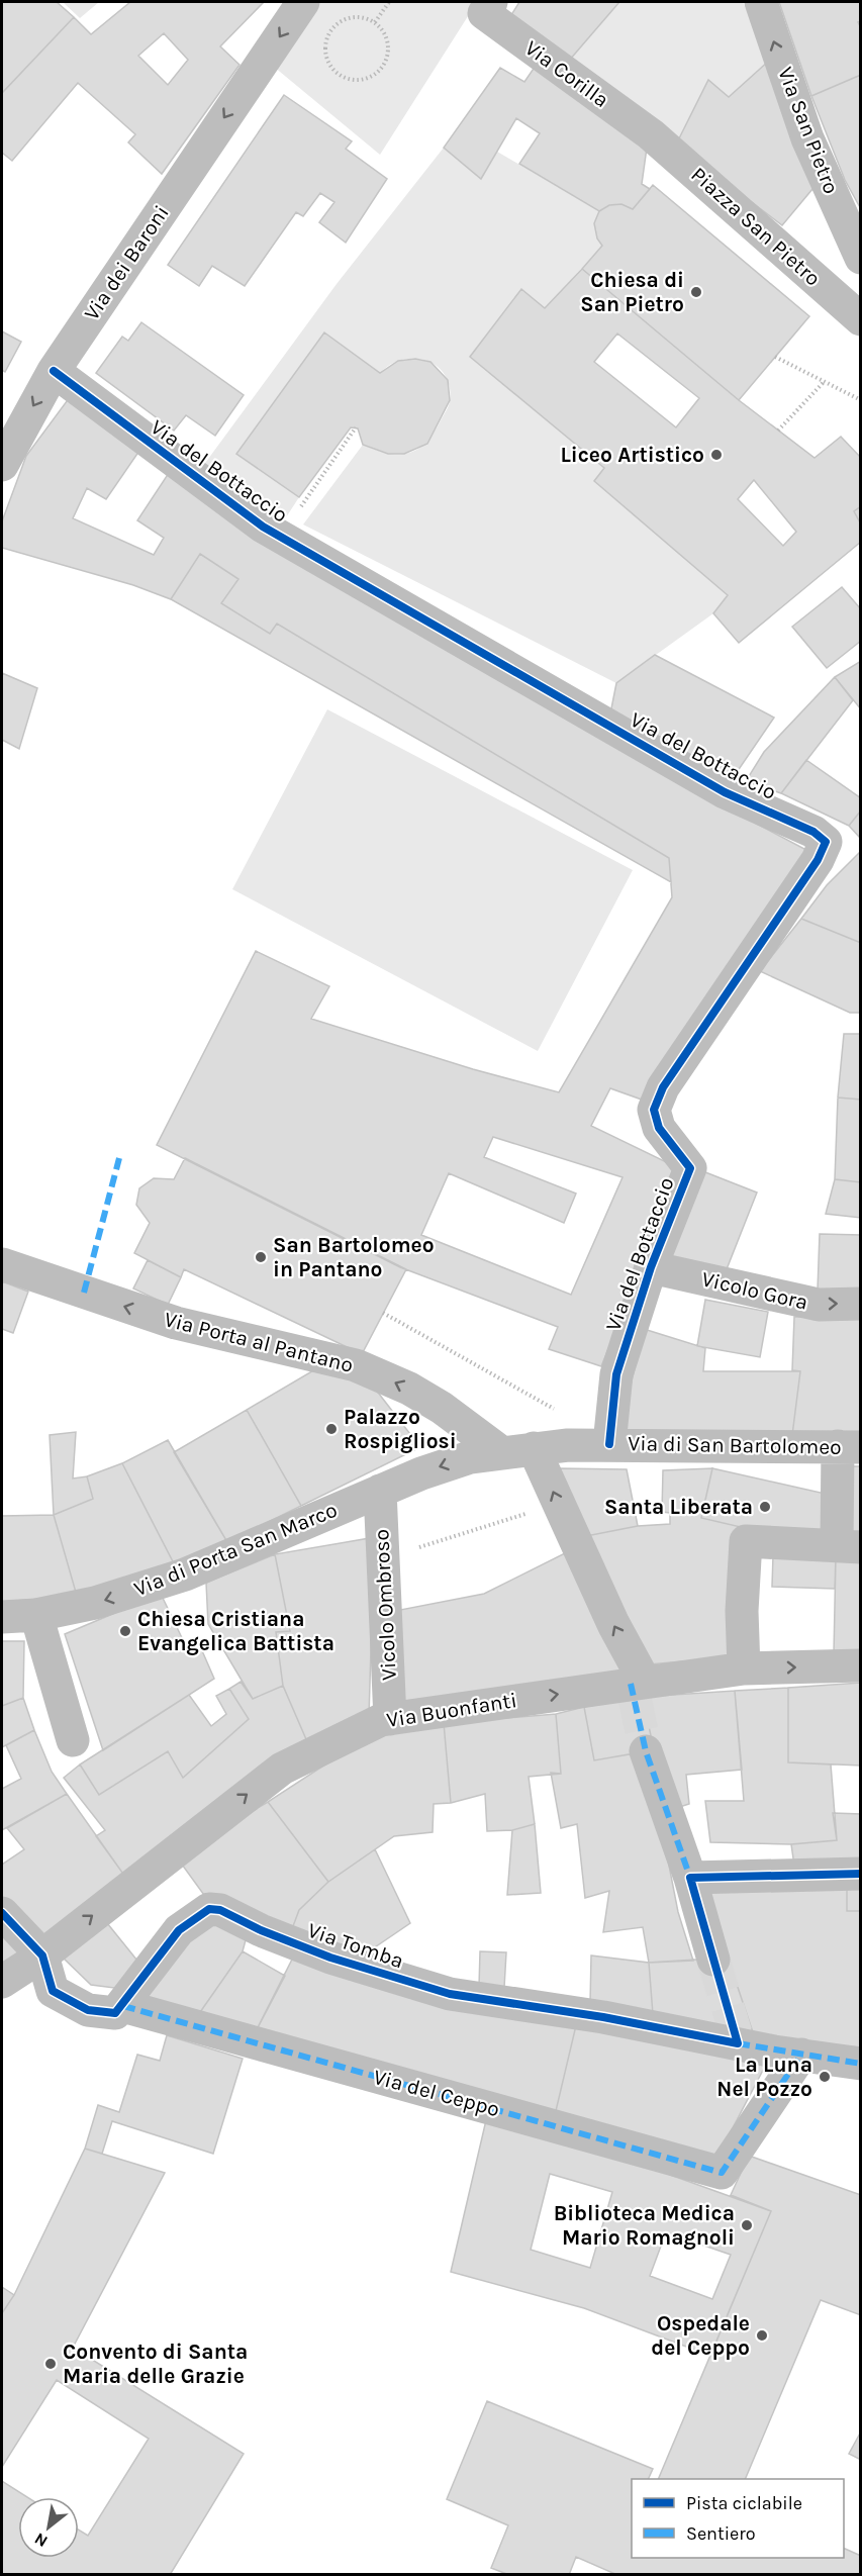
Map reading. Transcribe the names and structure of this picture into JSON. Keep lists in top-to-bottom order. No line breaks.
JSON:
{"streets":{"street":["Via Corilla","Via San Pietro","Piazza San Pietro","Via dei Baroni","Via del Bottaccio","Vicolo Gora","Via Porta al Pantano","Via di San Bartolomeo","Via di Porta San Marco","Vicolo Ombroso","Via Buonfanti","Via Tomba","Via del Ceppo"]},"crossings":[["Via Corilla","Piazza San Pietro"],["Via dei Baroni","Via del Bottaccio"],["Via del Bottaccio","Vicolo Gora"],["Via del Bottaccio","Via di San Bartolomeo"],["Via Porta al Pantano","Via di San Bartolomeo"],["Via Porta al Pantano","Via di Porta San Marco"],["Via di San Bartolomeo","Via di Porta San Marco"],["Via di Porta San Marco","Vicolo Ombroso"],["Vicolo Ombroso","Via Buonfanti"],["Via Tomba","Via del Ceppo"]],"one_way":["Via San Pietro","Via dei Baroni","Vicolo Gora","Via Porta al Pantano","Via di Porta San Marco","Via Buonfanti"],"places":["Chiesa di San Pietro","Liceo Artistico","San Bartolomeo in Pantano","Palazzo Rospigliosi","Santa Liberata","Chiesa Cristiana Evangelica Battista","La Luna Nel Pozzo","Biblioteca Medica Mario Romagnoli","Ospedale del Ceppo","Convento di Santa Maria delle Grazie"],"legend":["Pista ciclabile","Sentiero"],"north":"bottom left"}
